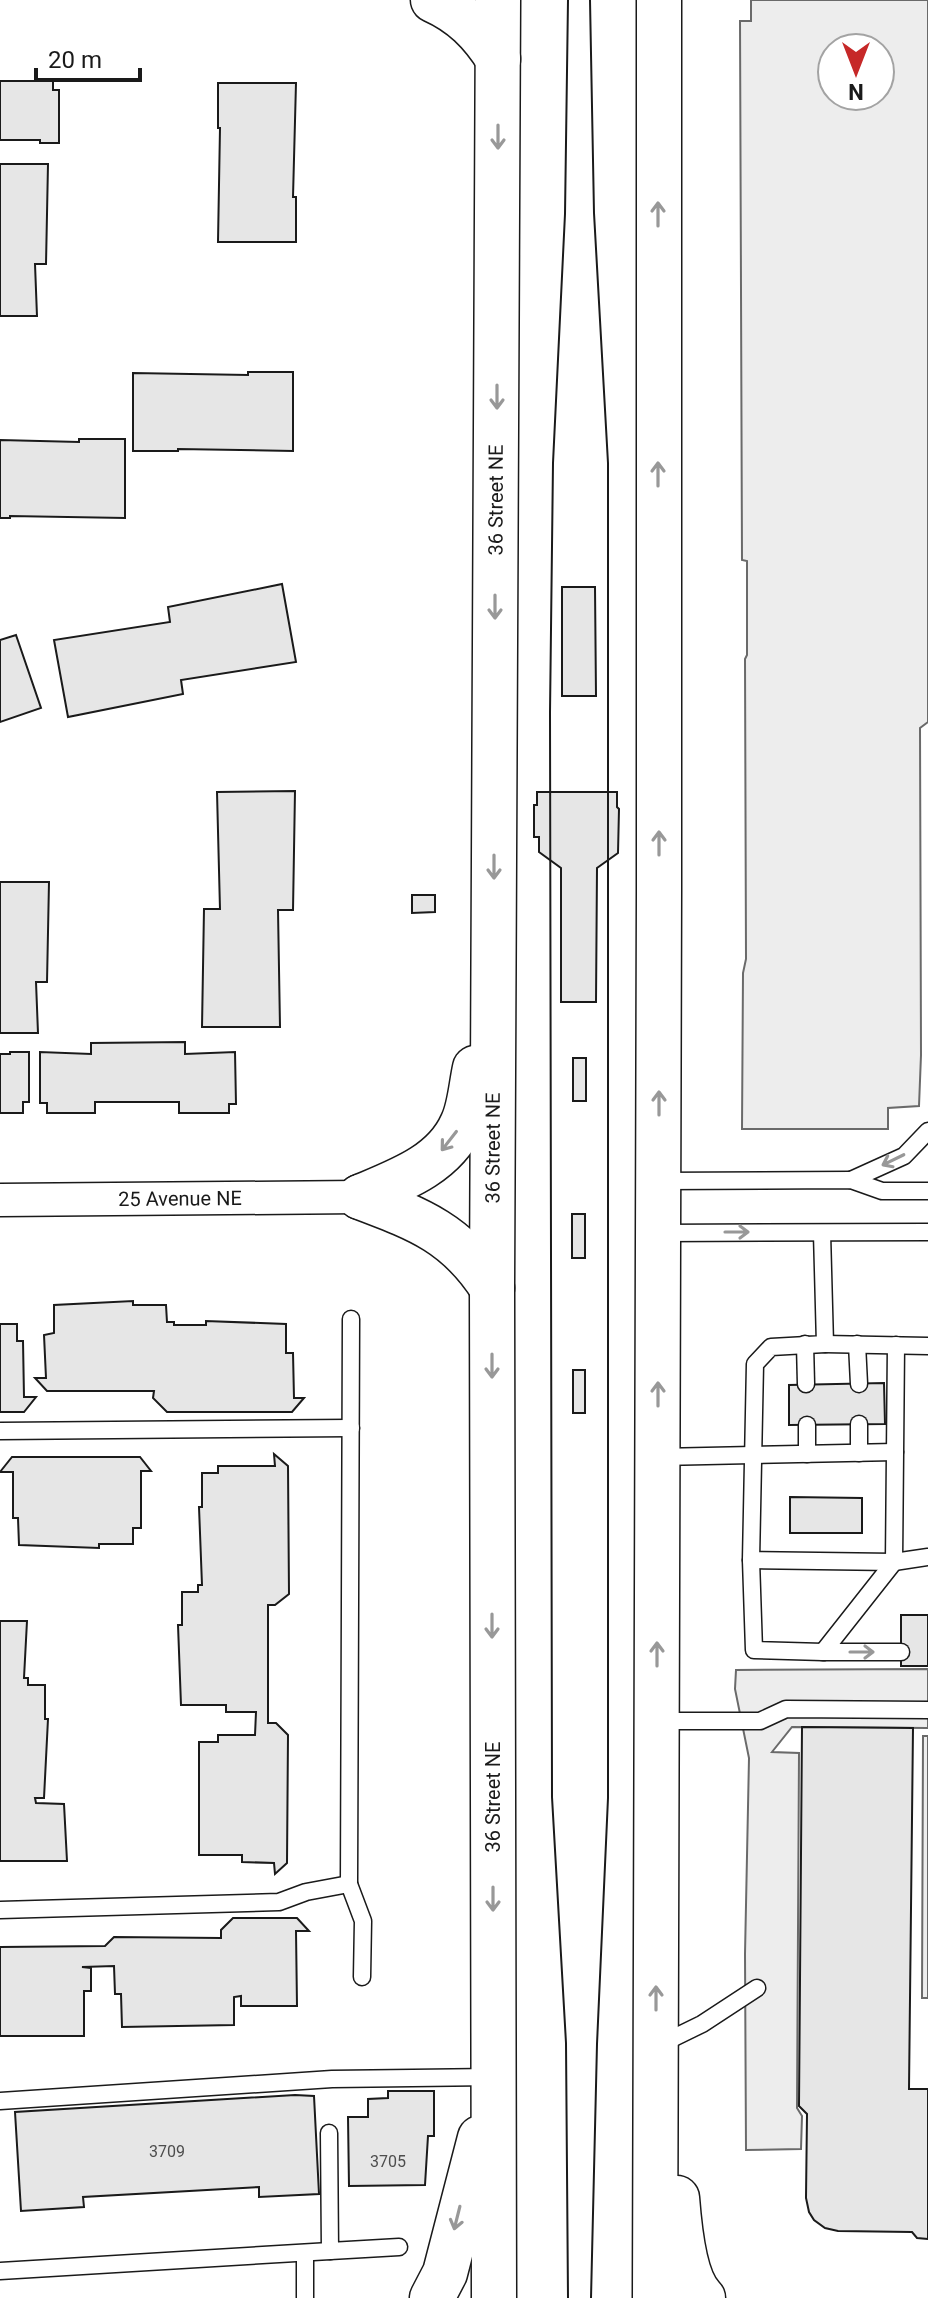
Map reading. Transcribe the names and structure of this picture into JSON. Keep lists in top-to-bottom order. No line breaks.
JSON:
{"streets":{"main road":["36 Street NE"],"street":["25 Avenue NE"]},"house_numbers":["3709","3705"],"scale_bar":"20 m","north":"bottom"}
